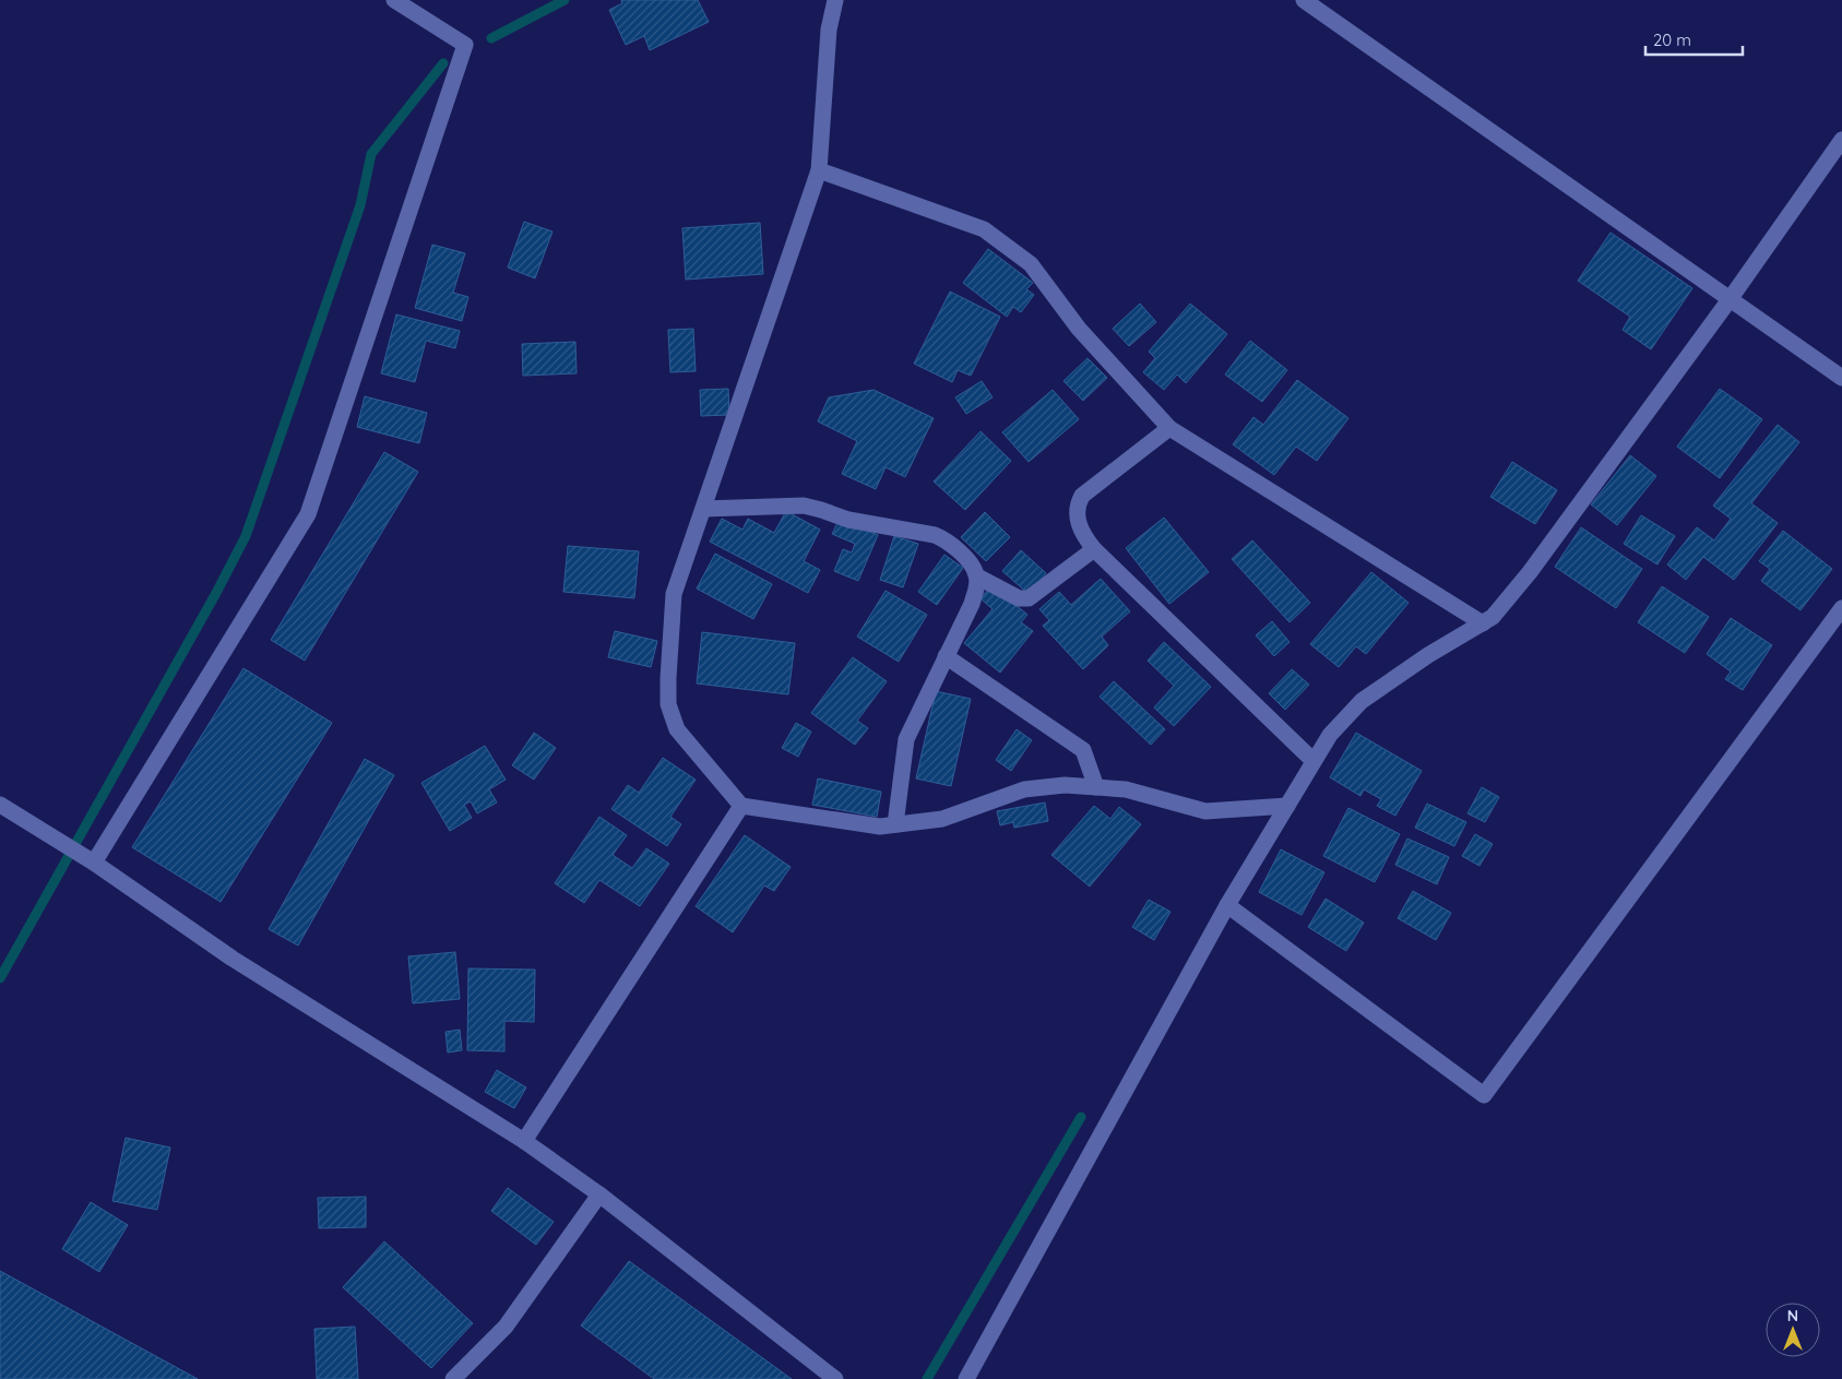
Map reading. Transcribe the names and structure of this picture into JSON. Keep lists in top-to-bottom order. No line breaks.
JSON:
{"scale_bar":"20 m","north":"top"}
